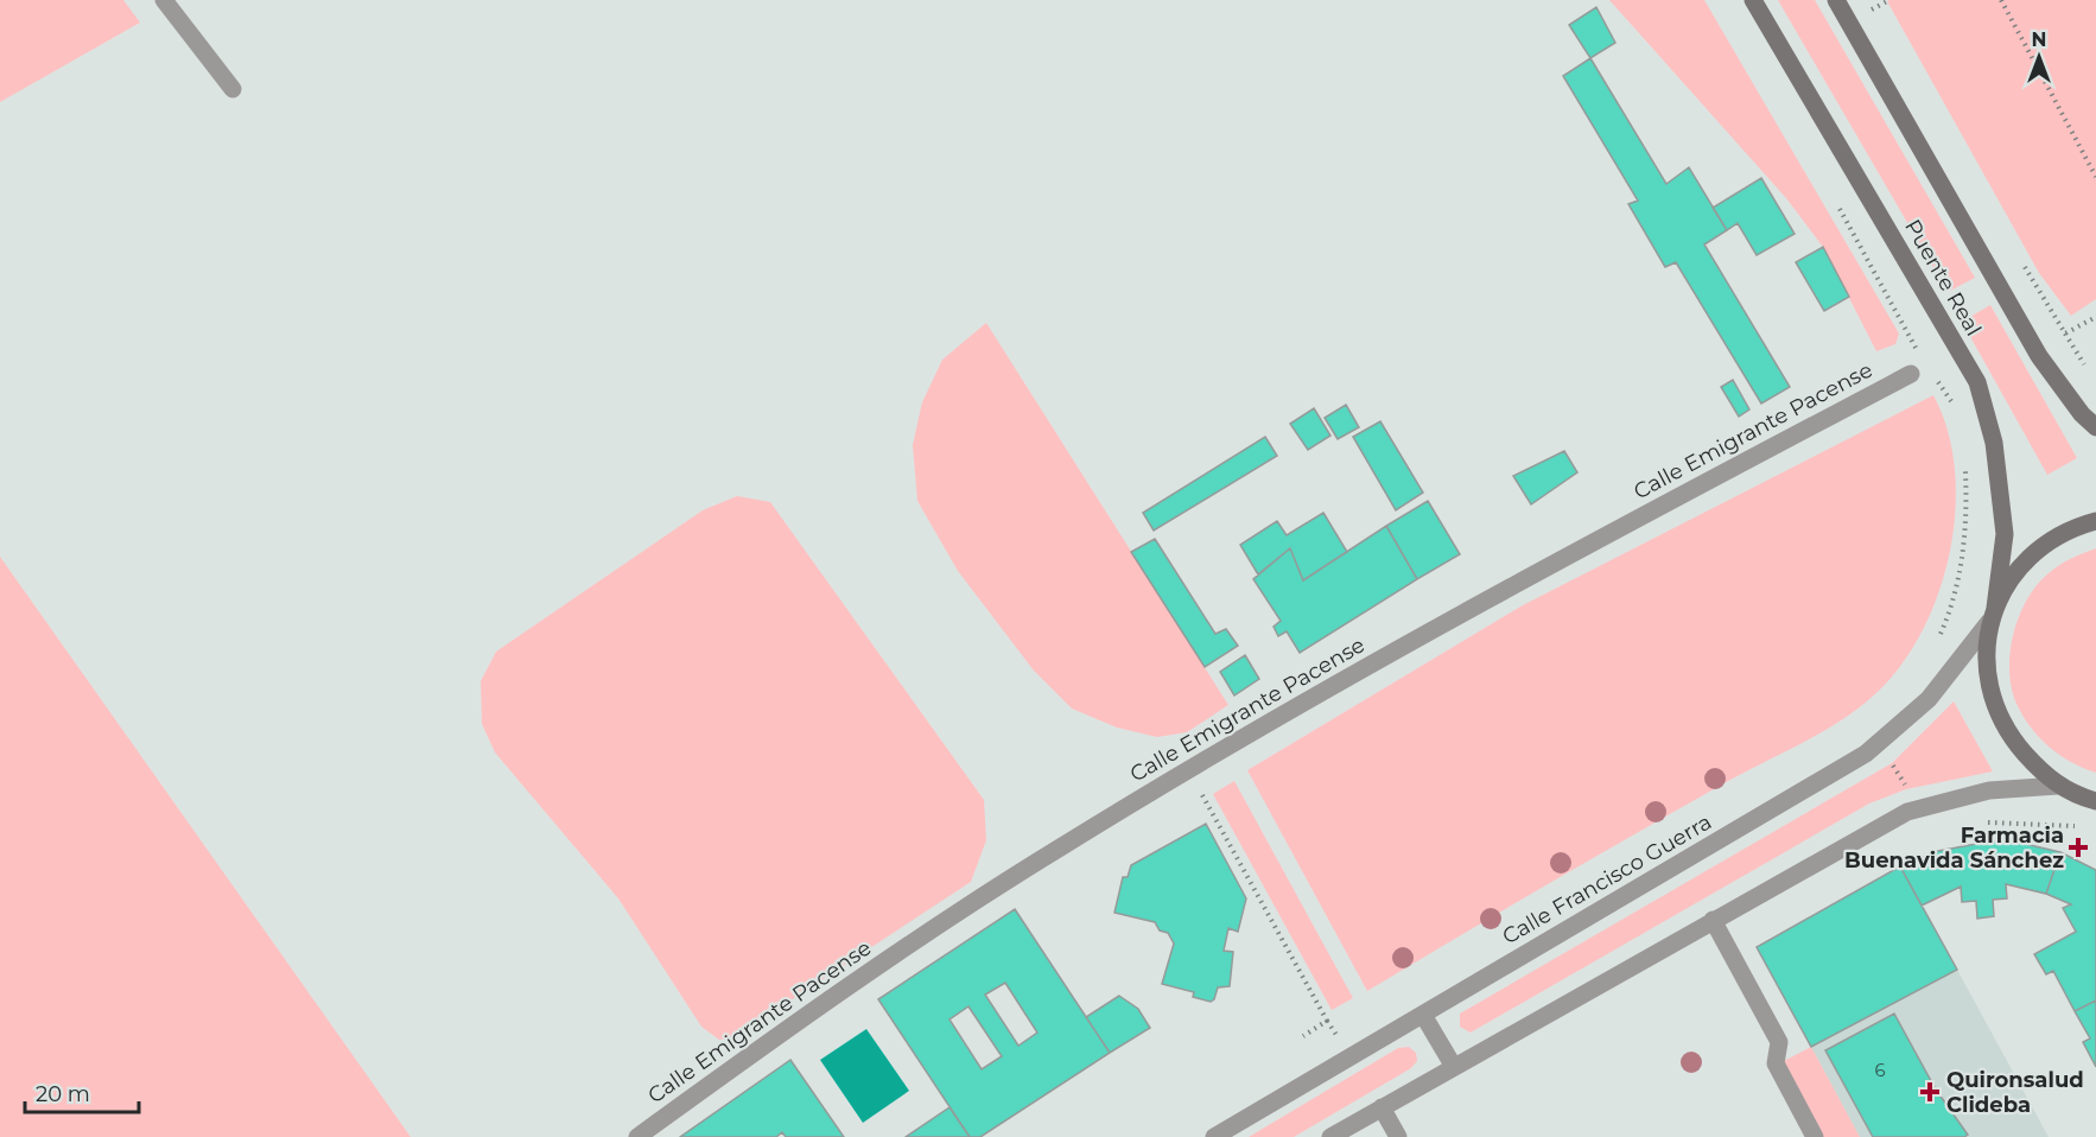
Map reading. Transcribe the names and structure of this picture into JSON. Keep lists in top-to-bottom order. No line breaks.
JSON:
{"streets":{"main road":["Puente Real"],"street":["Calle Emigrante Pacense","Calle Francisco Guerra"]},"crossings":[["Puente Real","Calle Francisco Guerra"]],"places":{"health":["Farmacia Buenavida Sánchez","Quironsalud Clideba"]},"house_numbers":["6"],"scale_bar":"20 m","north":"top"}
